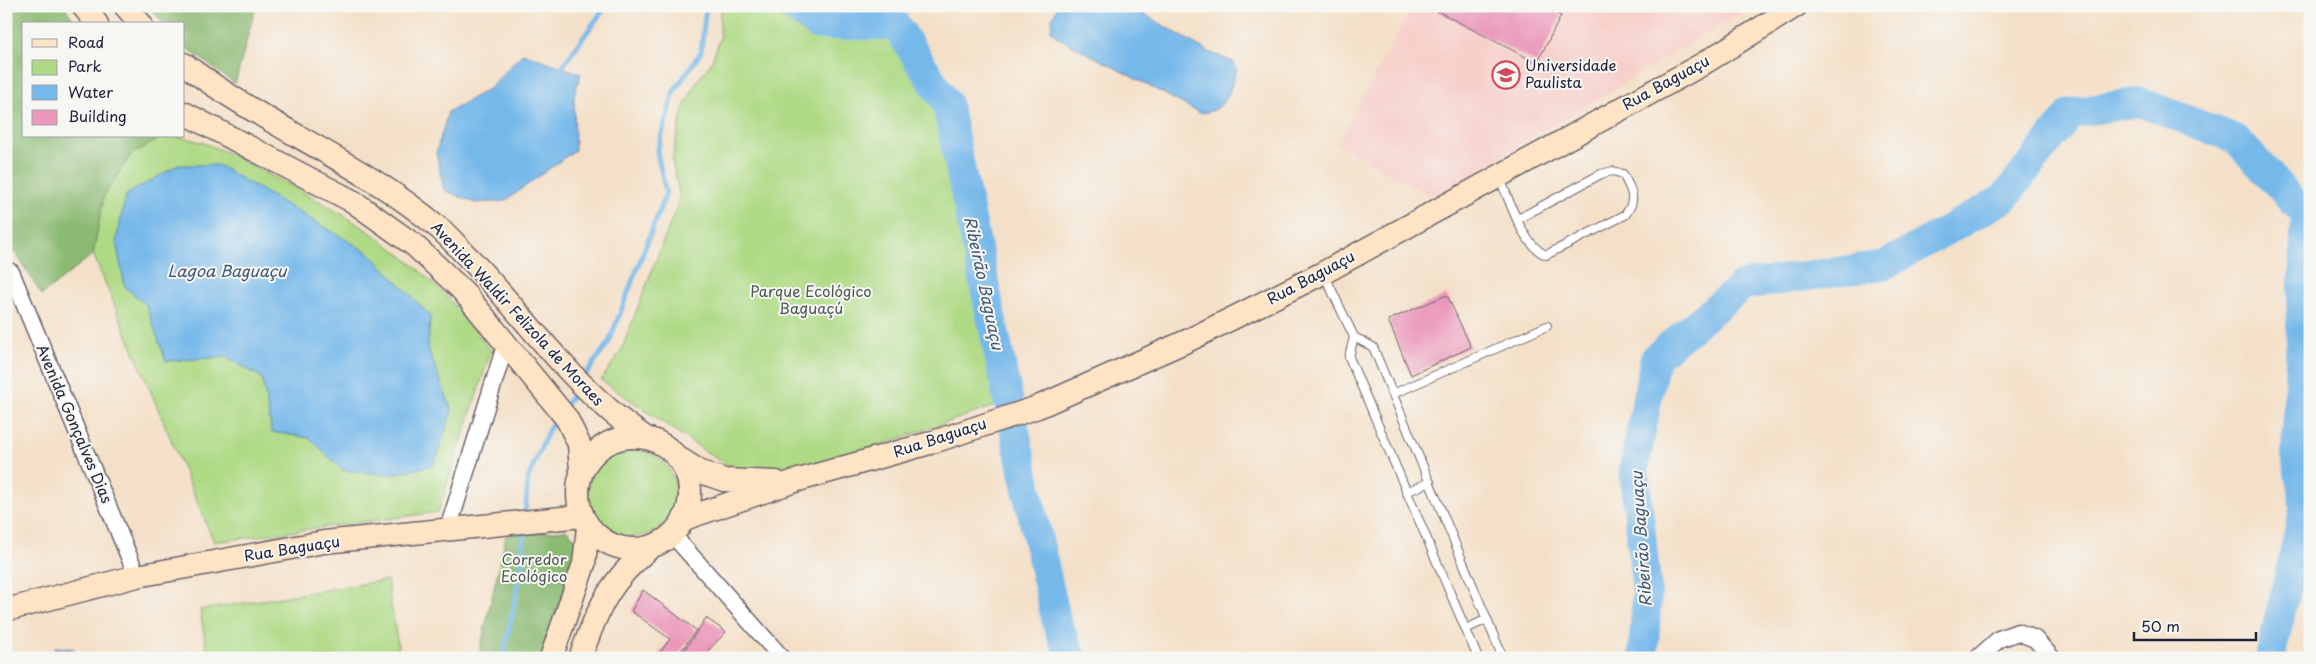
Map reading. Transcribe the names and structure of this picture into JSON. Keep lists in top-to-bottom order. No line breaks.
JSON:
{"streets":{"main road":["Rua Baguaçu","Avenida Waldir Felizola de Moraes"],"street":["Avenida Gonçalves Dias"]},"crossings":[["Rua Baguaçu","Avenida Waldir Felizola de Moraes"],["Rua Baguaçu","Avenida Gonçalves Dias"]],"water":["Lagoa Baguaçu","Ribeirão Baguaçu"],"parks":["Parque Ecológico Baguaçú","Corredor Ecológico"],"places":{"school or university":["Universidade Paulista"]},"legend":["Road","Park","Water","Building"],"scale_bar":"50 m"}
